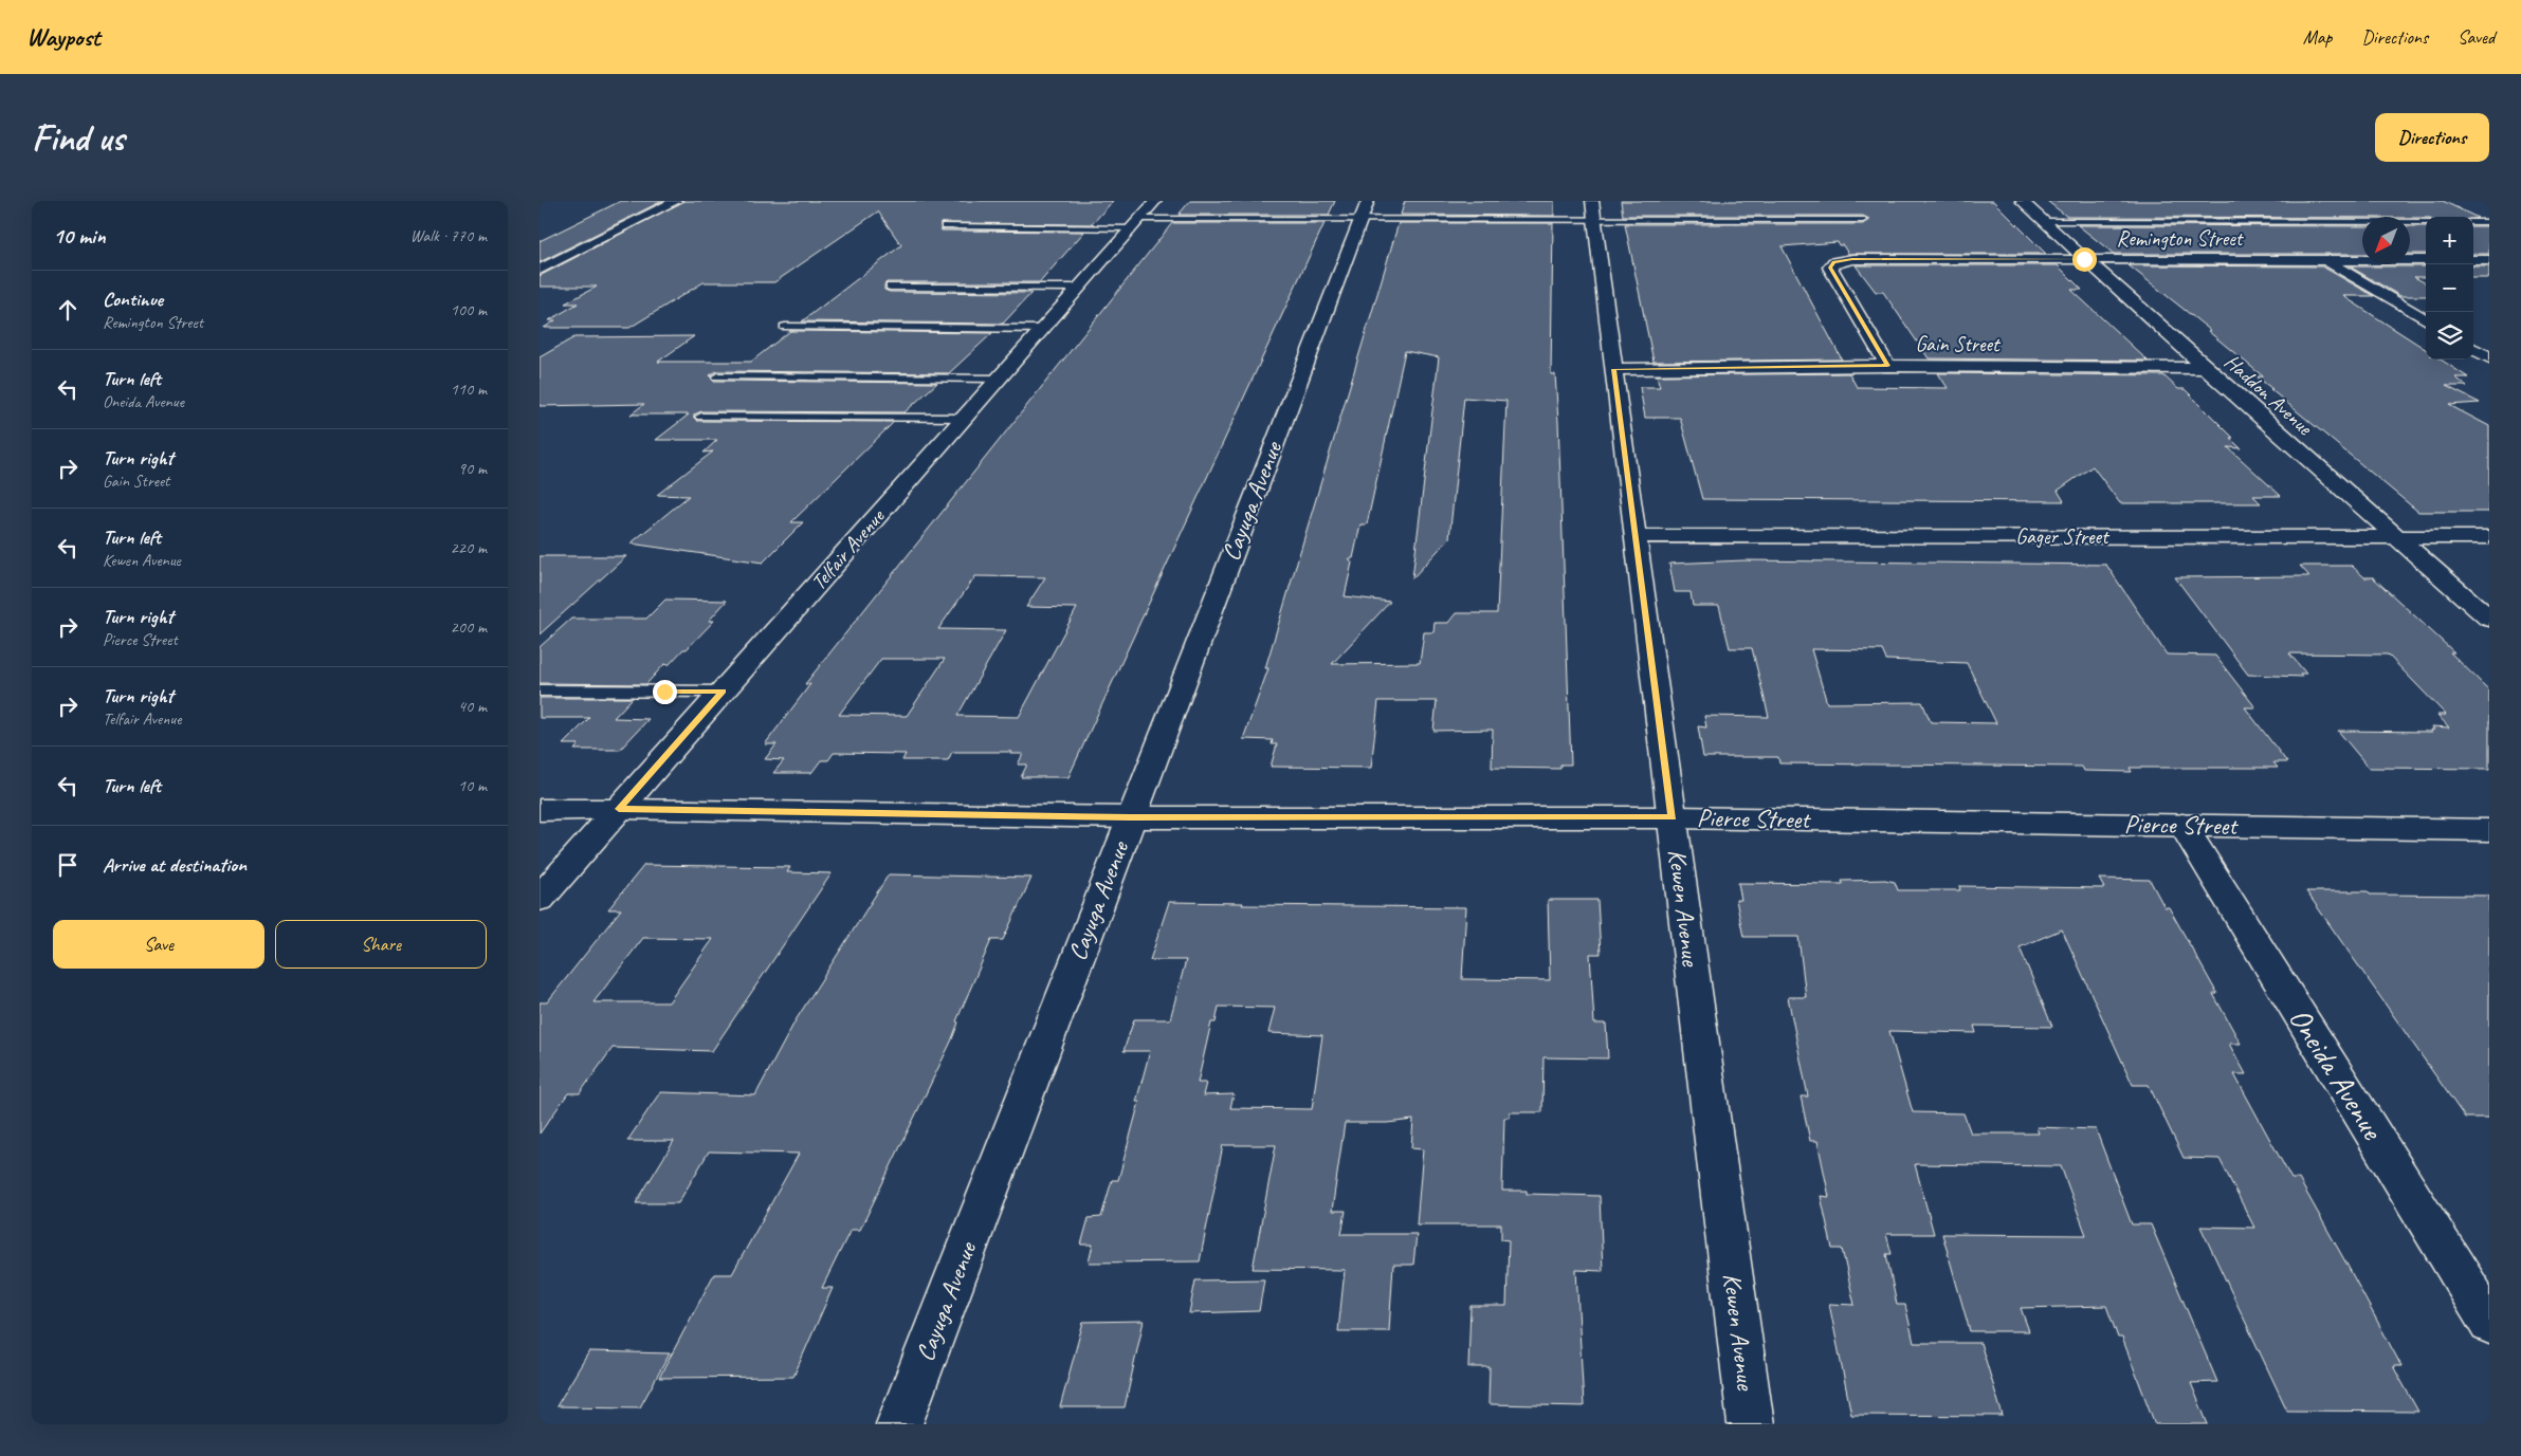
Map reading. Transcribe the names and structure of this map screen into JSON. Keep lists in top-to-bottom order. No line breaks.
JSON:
{"streets":{"street":["Remington Street","Gain Street","Haddon Avenue","Cayuga Avenue","Gager Street","Telfair Avenue","Pierce Street","Kewen Avenue","Oneida Avenue"]},"crossings":[["Remington Street","Gain Street"],["Remington Street","Haddon Avenue"],["Gain Street","Haddon Avenue"],["Gain Street","Kewen Avenue"],["Haddon Avenue","Gager Street"],["Cayuga Avenue","Pierce Street"],["Gager Street","Kewen Avenue"],["Telfair Avenue","Pierce Street"],["Pierce Street","Kewen Avenue"],["Pierce Street","Oneida Avenue"]],"north":"bottom left","page":{"header":"Waypost","nav":["Map","Directions","Saved"],"buttons":["Directions",["Save","Share"]],"title":"Find us","heading":["10 min","Walk · 770 m"],"map_buttons":["+","−"],"list":[["Continue","Remington Street","100 m"],["Turn left","Oneida Avenue","110 m"],["Turn right","Gain Street","90 m"],["Turn left","Kewen Avenue","220 m"],["Turn right","Pierce Street","200 m"],["Turn right","Telfair Avenue","40 m"],["Turn left","10 m"],"Arrive at destination"]}}
